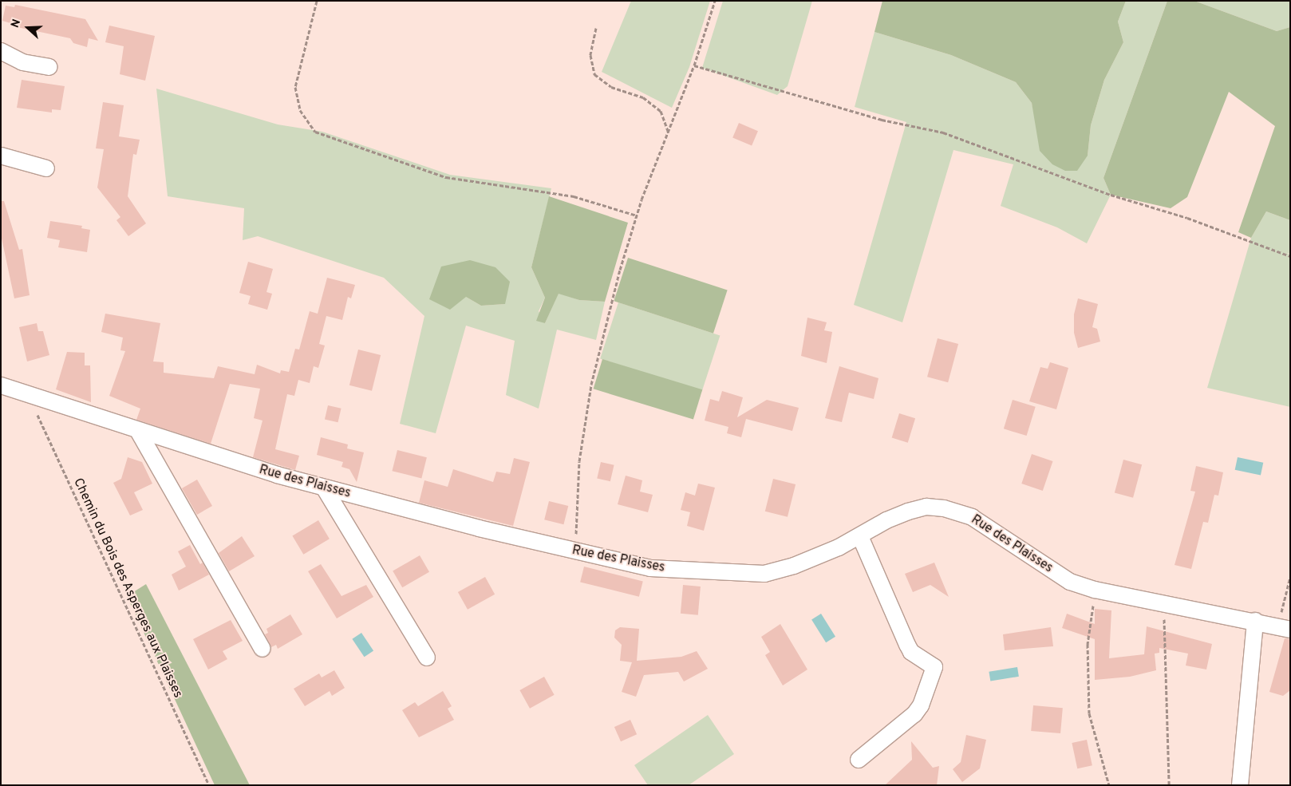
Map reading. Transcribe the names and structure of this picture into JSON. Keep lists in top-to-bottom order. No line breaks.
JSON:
{"streets":{"street":["Rue des Plaisses"],"path":["Chemin du Bois des Asperges aux Plaisses"]},"crossings":[["Rue des Plaisses","Chemin du Bois des Asperges aux Plaisses"]],"north":"left"}
